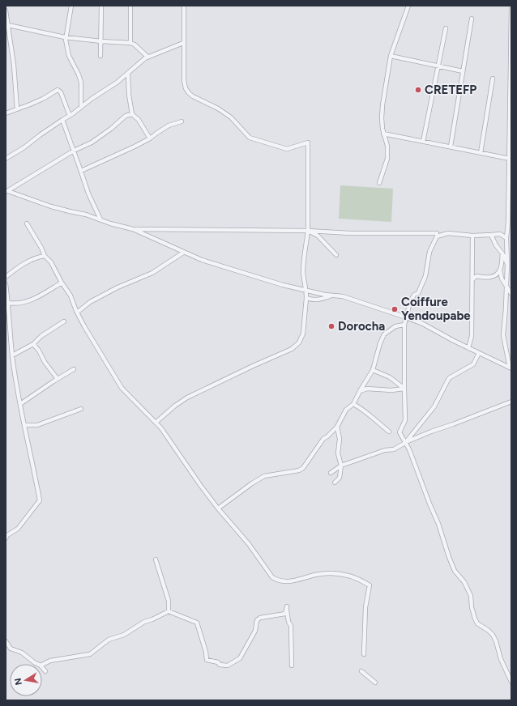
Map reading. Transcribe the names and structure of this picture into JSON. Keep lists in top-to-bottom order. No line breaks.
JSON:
{"places":["CRETEFP","Coiffure Yendoupabe","Dorocha"],"north":"left"}
